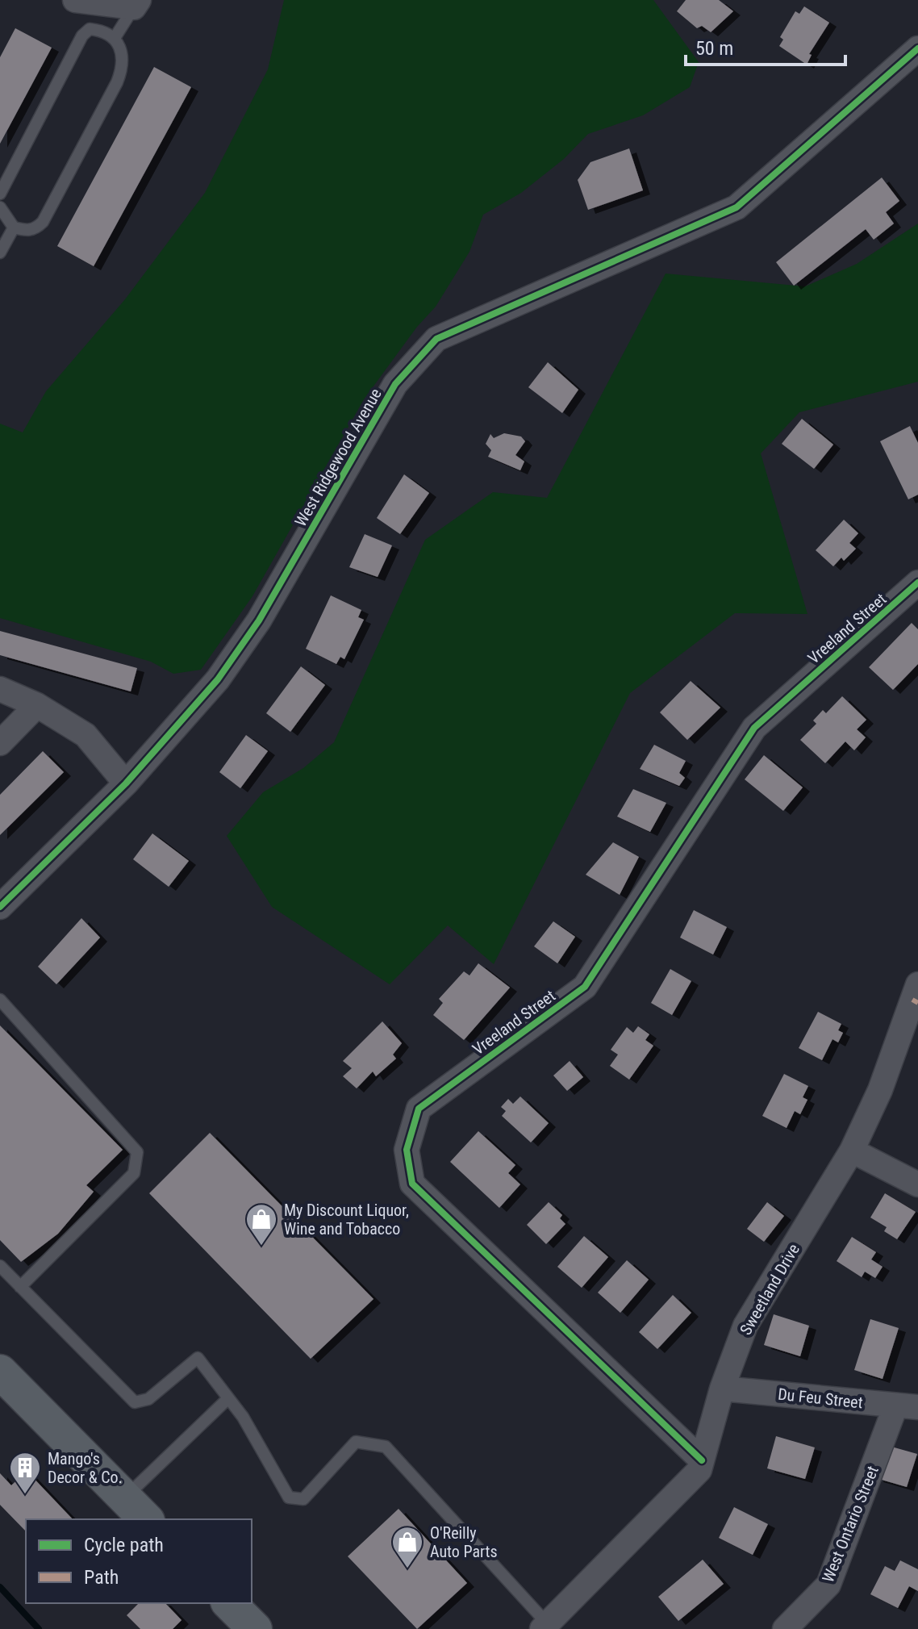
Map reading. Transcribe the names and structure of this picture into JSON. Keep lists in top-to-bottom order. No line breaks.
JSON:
{"streets":{"street":["West Ridgewood Avenue","Vreeland Street","Sweetland Drive","Du Feu Street","West Ontario Street"]},"crossings":[["Vreeland Street","Sweetland Drive"],["Sweetland Drive","Du Feu Street"],["Du Feu Street","West Ontario Street"]],"places":{"shop":["My Discount Liquor, Wine and Tobacco","O'Reilly Auto Parts"],"building":["Mango's Decor & Co."]},"legend":["Cycle path","Path"],"scale_bar":"50 m"}
